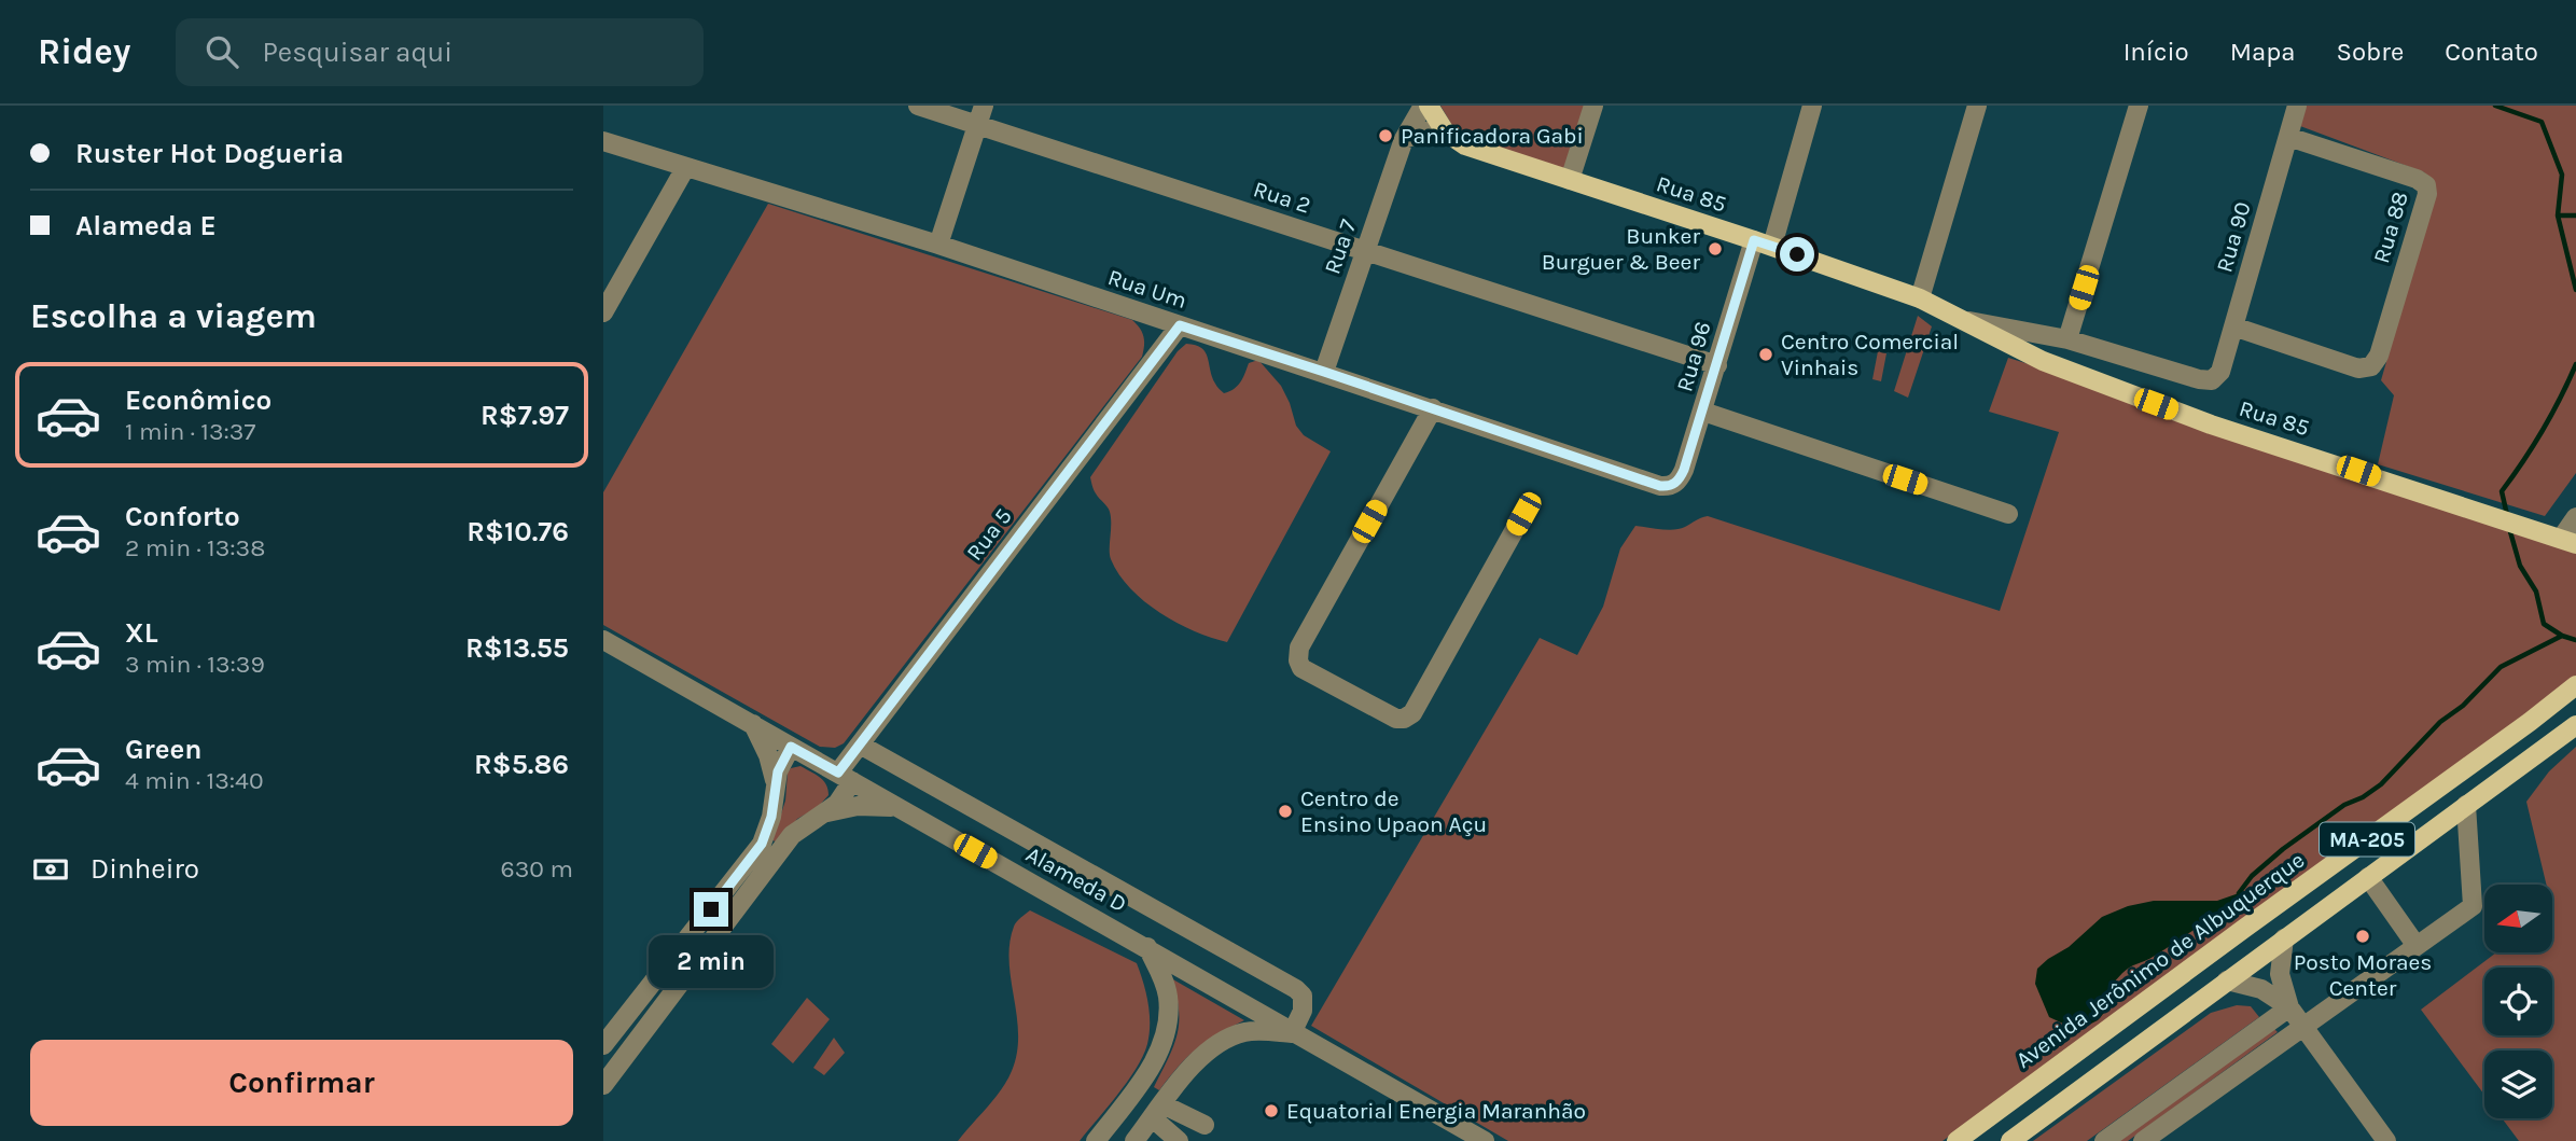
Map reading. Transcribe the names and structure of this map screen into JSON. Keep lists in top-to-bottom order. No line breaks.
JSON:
{"streets":{"main road":["Rua 85","MA-205","Avenida Jerônimo de Albuquerque"],"street":["Rua 2","Rua 88","Rua 90","Rua 7","Rua Um","Rua 96","Rua 5","Alameda D"]},"crossings":[["Rua 85","Rua 90"],["Rua 85","Rua 96"],["Rua 2","Rua 7"],["Rua 2","Rua 96"],["Rua 88","Rua 90"],["Rua 7","Rua Um"],["Rua Um","Rua 96"],["Rua Um","Rua 5"],["Rua 5","Alameda D"]],"places":["Panificadora Gabi","Bunker Burguer & Beer","Centro Comercial Vinhais","Centro de Ensino Upaon Açu","Posto Moraes Center","Equatorial Energia Maranhão"],"north":"left","page":{"header":"Ridey","search":"Pesquisar aqui","nav":["Início","Mapa","Sobre","Contato"],"banner":["Ruster Hot Dogueria","Alameda E"],"heading":"Escolha a viagem","list":[{"name":"Econômico","note":"1 min · 13:37","value":"R$7.97"},{"name":"Conforto","note":"2 min · 13:38","value":"R$10.76"},{"name":"XL","note":"3 min · 13:39","value":"R$13.55"},{"name":"Green","note":"4 min · 13:40","value":"R$5.86"}],"pay":["Dinheiro","630 m"],"bubble":"2 min","buttons":"Confirmar"}}
